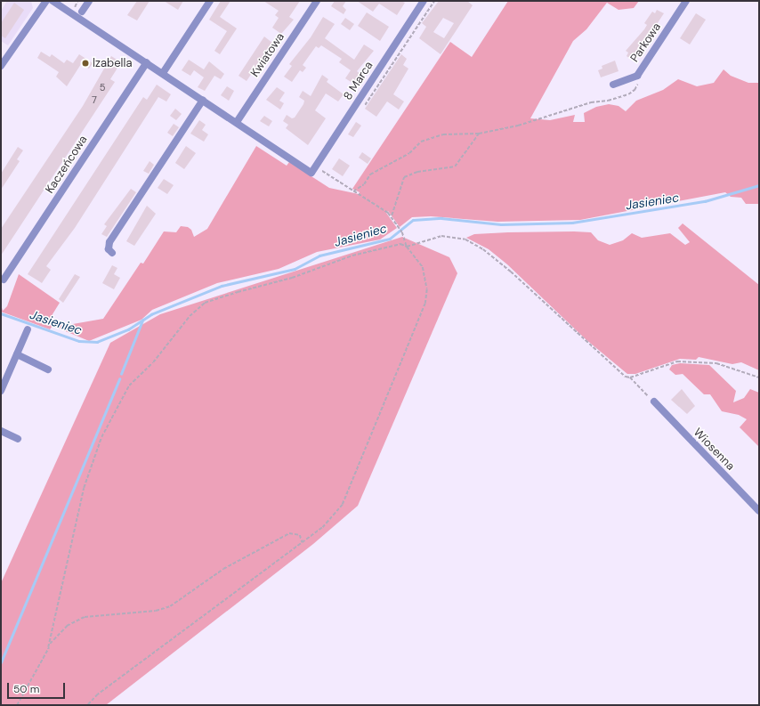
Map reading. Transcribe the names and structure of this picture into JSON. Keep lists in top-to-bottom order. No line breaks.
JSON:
{"streets":{"street":["Parkowa","Kwiatowa","8 Marca","Kaczeńcowa","Wiosenna"]},"crossings":[["Kwiatowa","8 Marca"]],"water":["Jasieniec"],"places":["Izabella"],"house_numbers":["5","7"],"scale_bar":"50 m"}
